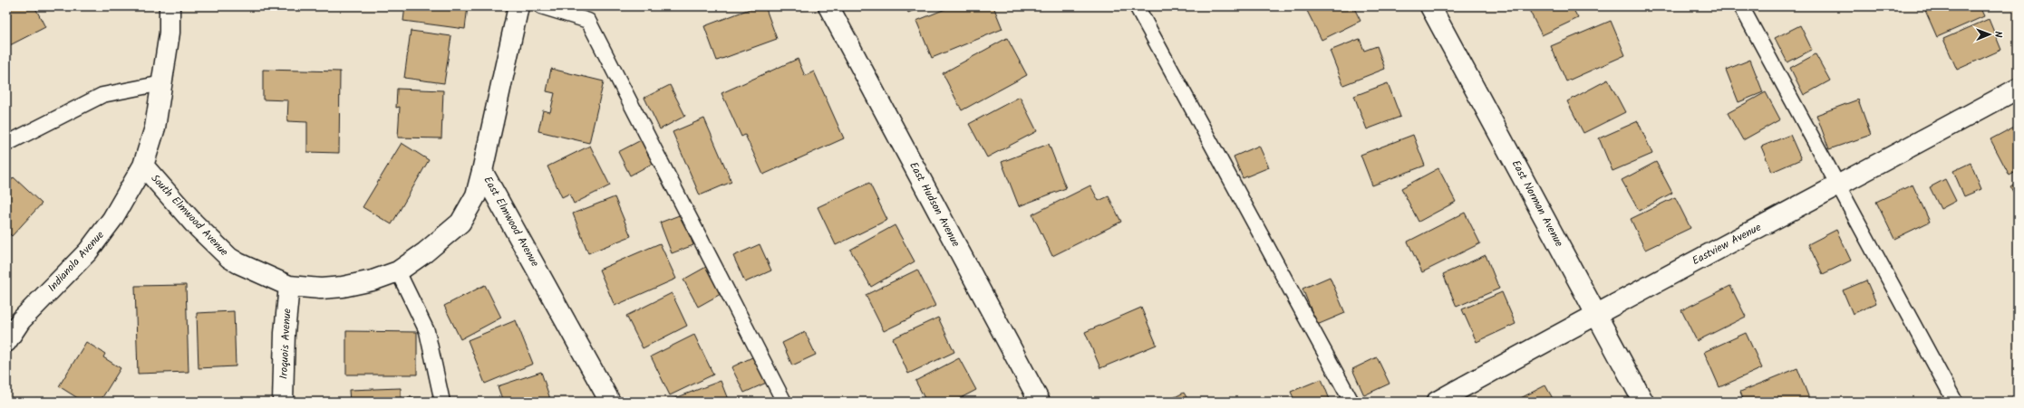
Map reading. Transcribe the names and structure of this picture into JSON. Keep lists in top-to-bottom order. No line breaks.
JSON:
{"streets":{"street":["East Norman Avenue","East Hudson Avenue","South Elmwood Avenue","East Elmwood Avenue","Eastview Avenue","Indianola Avenue","Iroquois Avenue"]},"crossings":[["East Norman Avenue","Eastview Avenue"],["South Elmwood Avenue","East Elmwood Avenue"],["South Elmwood Avenue","Indianola Avenue"],["South Elmwood Avenue","Iroquois Avenue"]],"north":"right"}
